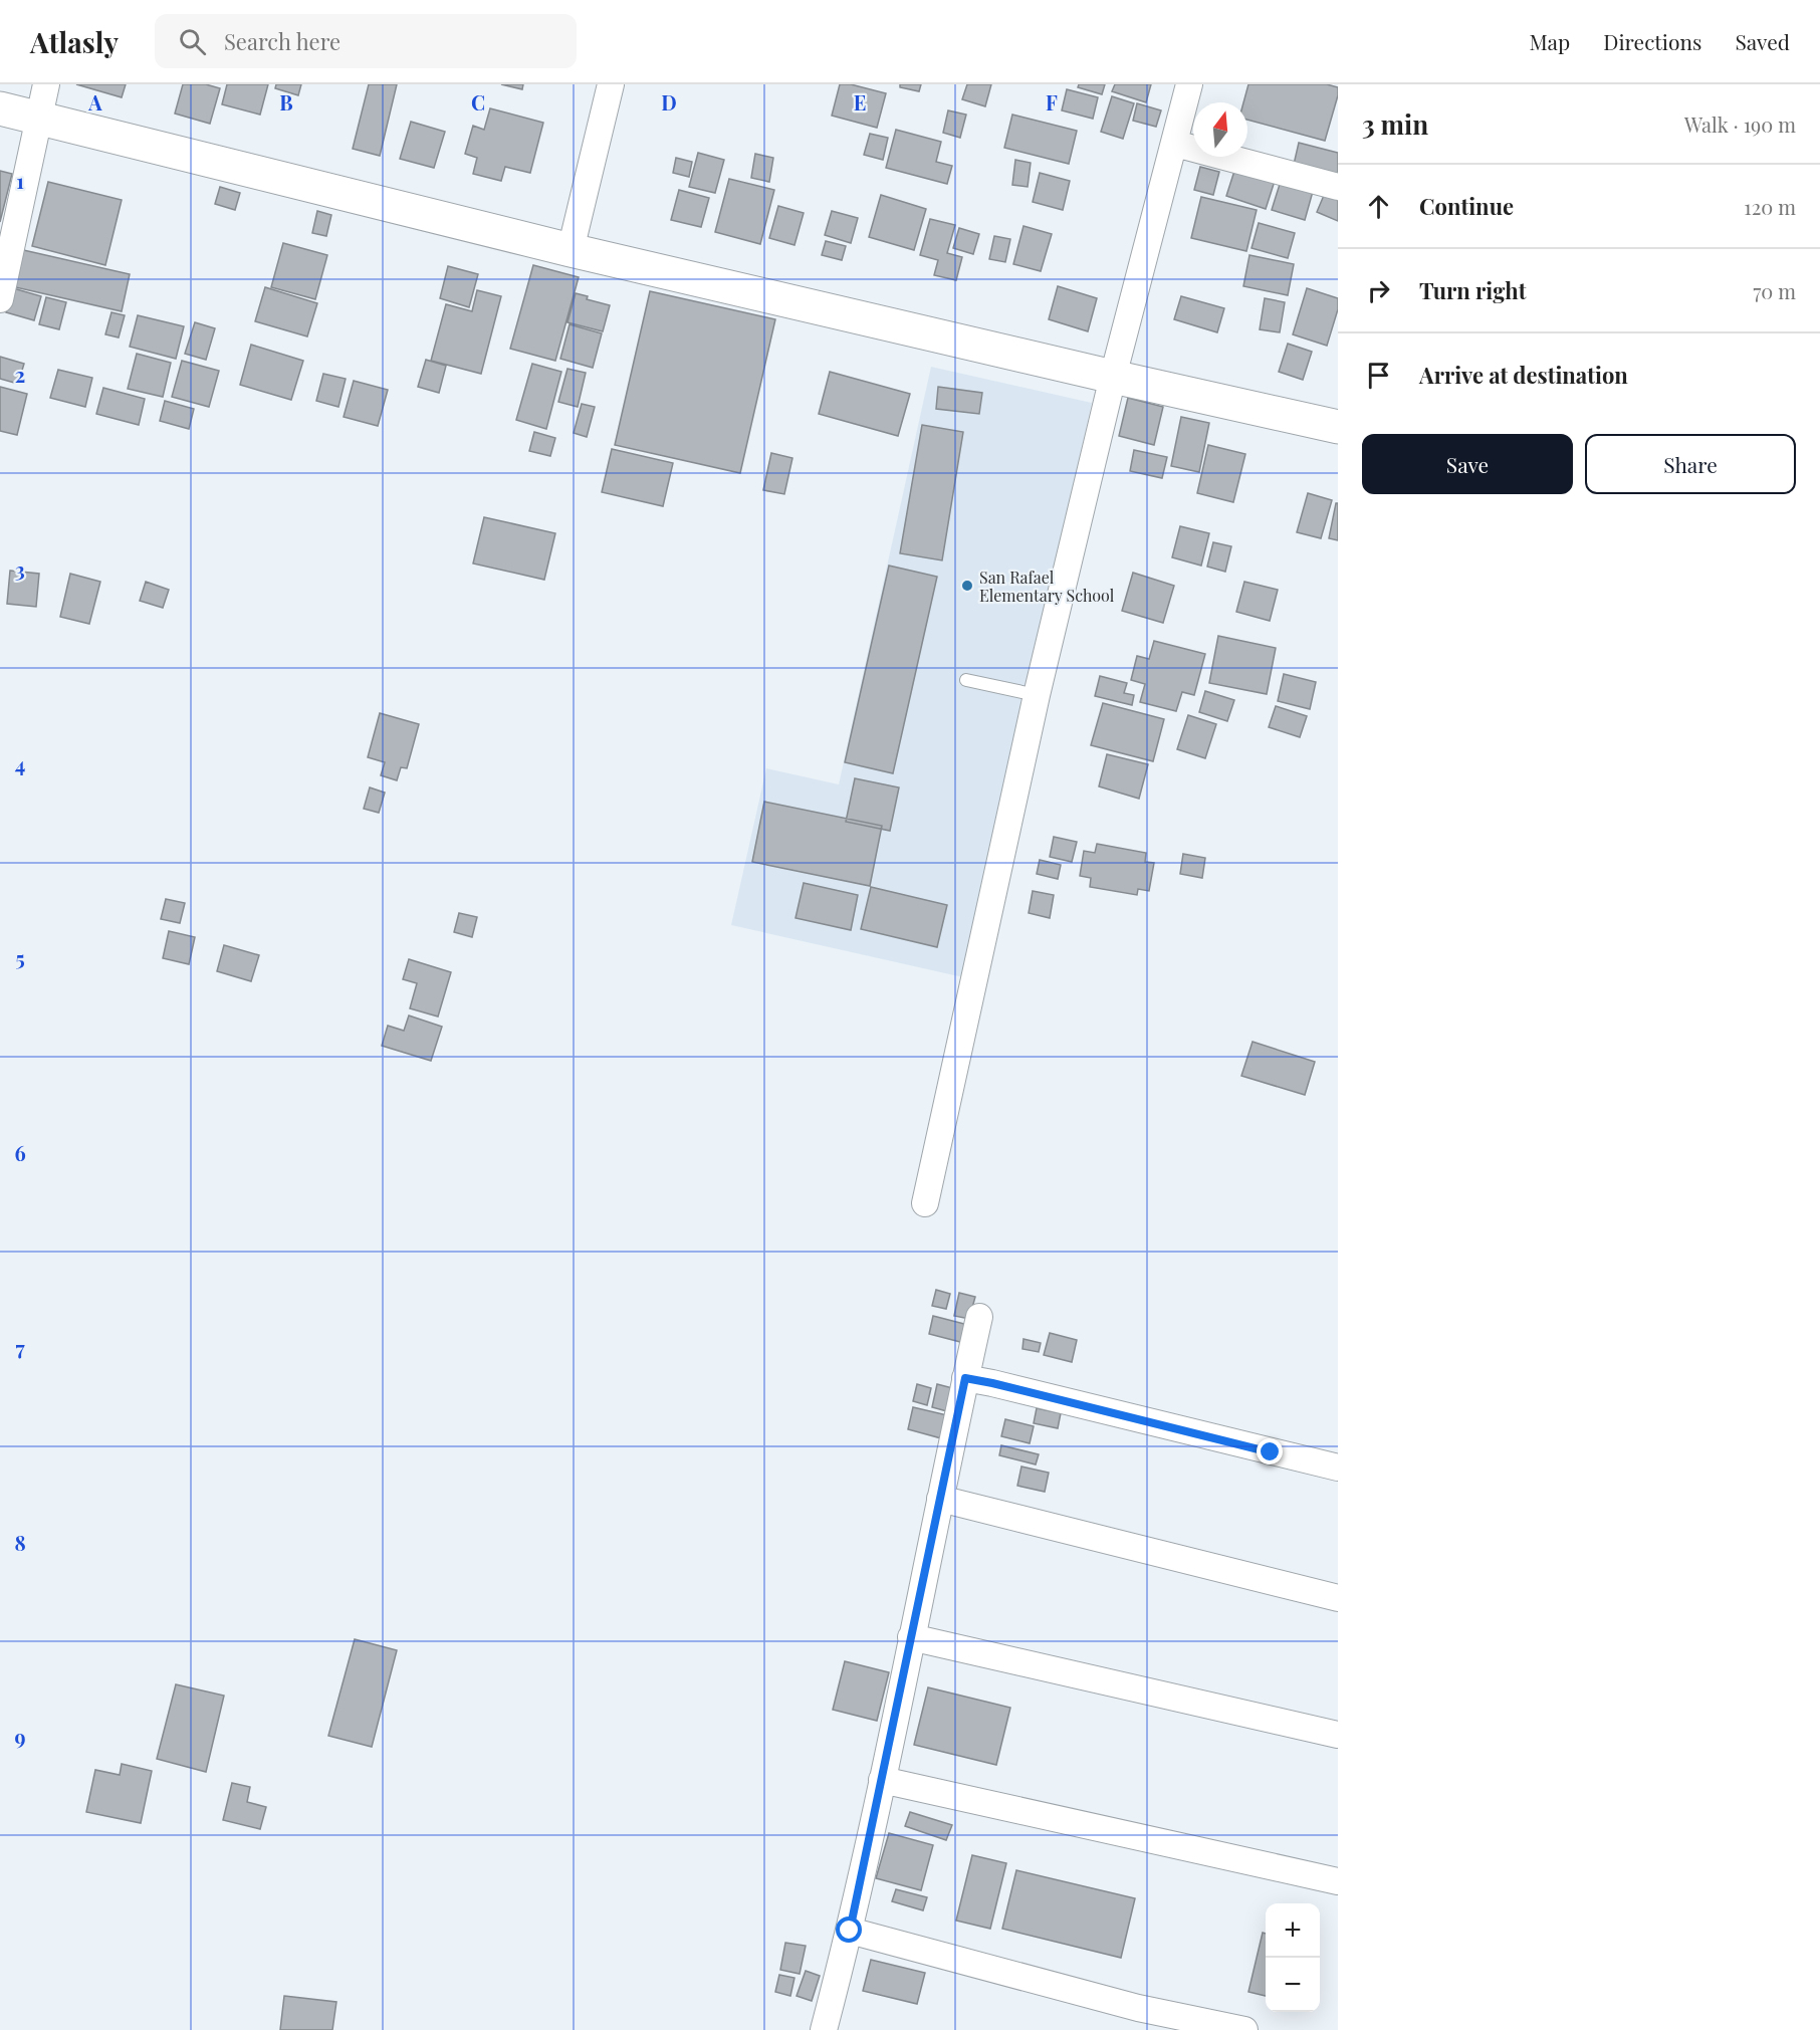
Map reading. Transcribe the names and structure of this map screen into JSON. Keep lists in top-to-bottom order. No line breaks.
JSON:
{"places":["San Rafael Elementary School"],"north":"top","page":{"header":"Atlasly","search":"Search here","nav":["Map","Directions","Saved"],"heading":["3 min","Walk · 190 m"],"list":[["Continue","120 m"],["Turn right","70 m"],"Arrive at destination"],"buttons":["Save","Share"],"map_buttons":["+","−"]},"grid":{"columns":["A","B","C","D","E","F"],"rows":["1","2","3","4","5","6","7","8","9"]}}
